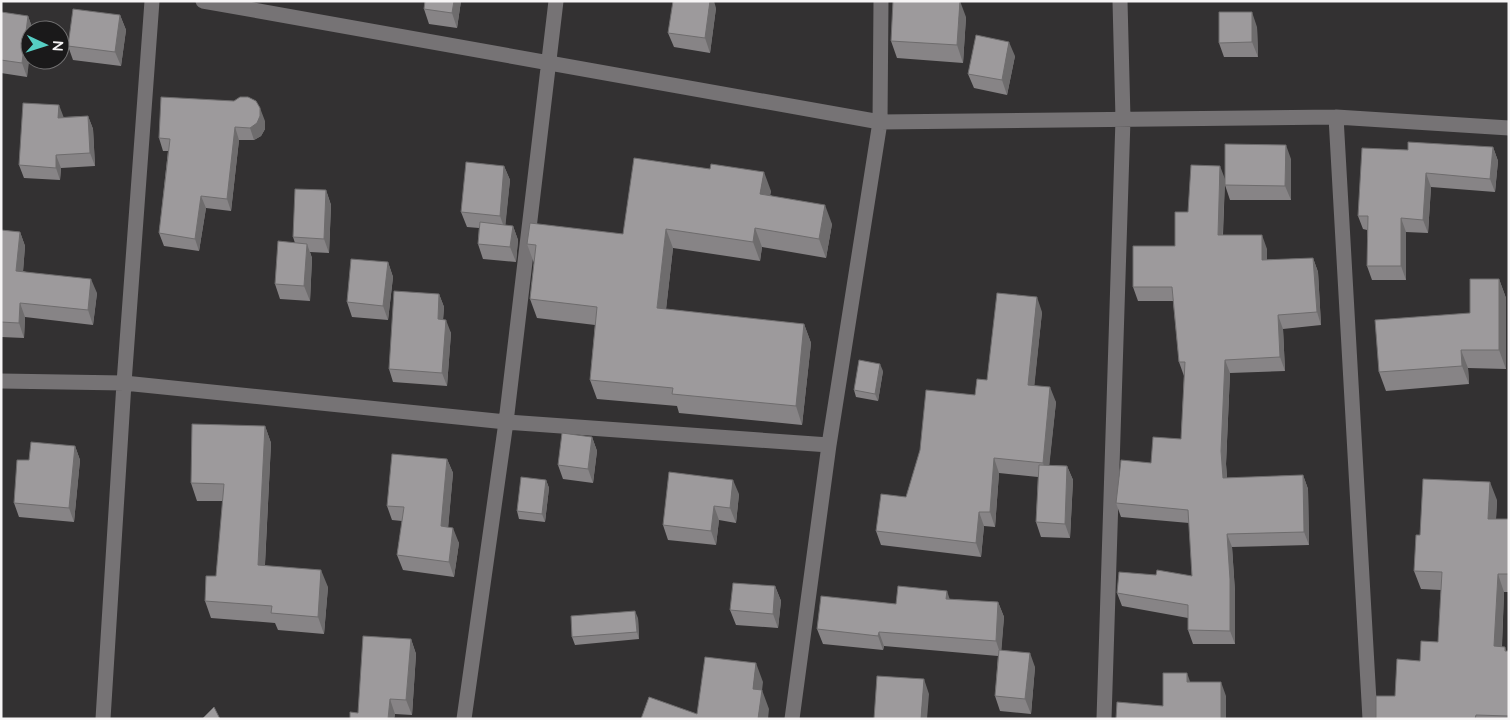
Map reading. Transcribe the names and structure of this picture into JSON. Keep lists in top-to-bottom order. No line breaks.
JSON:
{"north":"right"}
